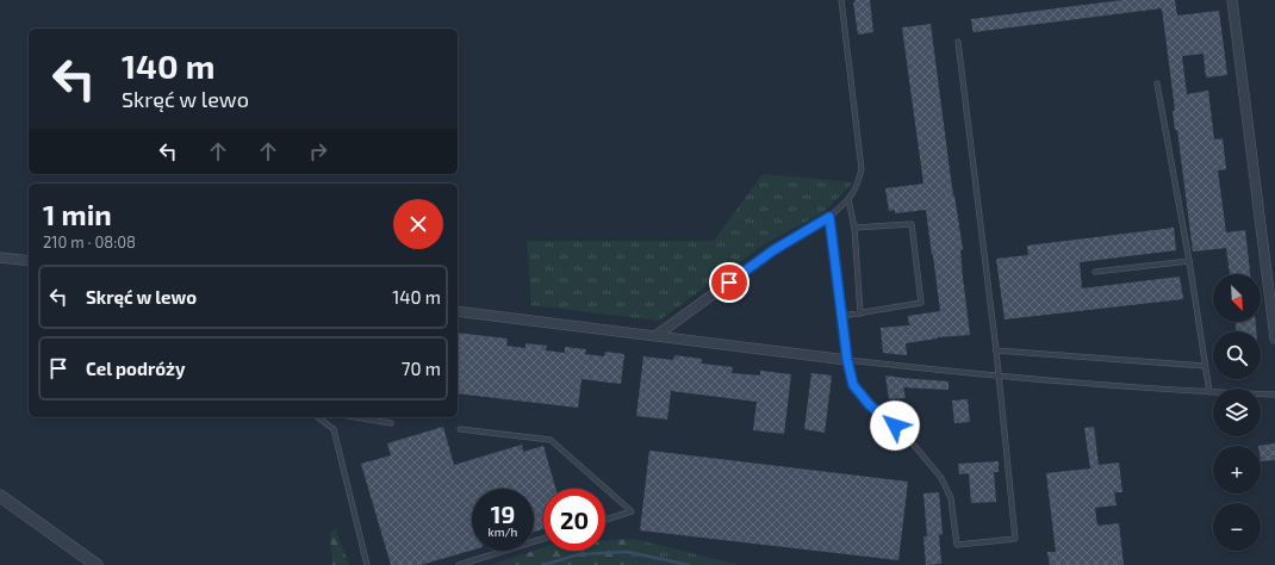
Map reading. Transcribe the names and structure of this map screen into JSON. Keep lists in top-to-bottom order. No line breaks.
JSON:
{"north":"bottom right","page":{"turn":["140 m","Skręć w lewo"],"heading":["1 min","210 m · 08:08"],"list":[{"name":"Skręć w lewo","value":"140 m"},{"name":"Cel podróży","value":"70 m"}],"map_buttons":["+","−"],"speed":"19 km/h","limit":"20"}}
